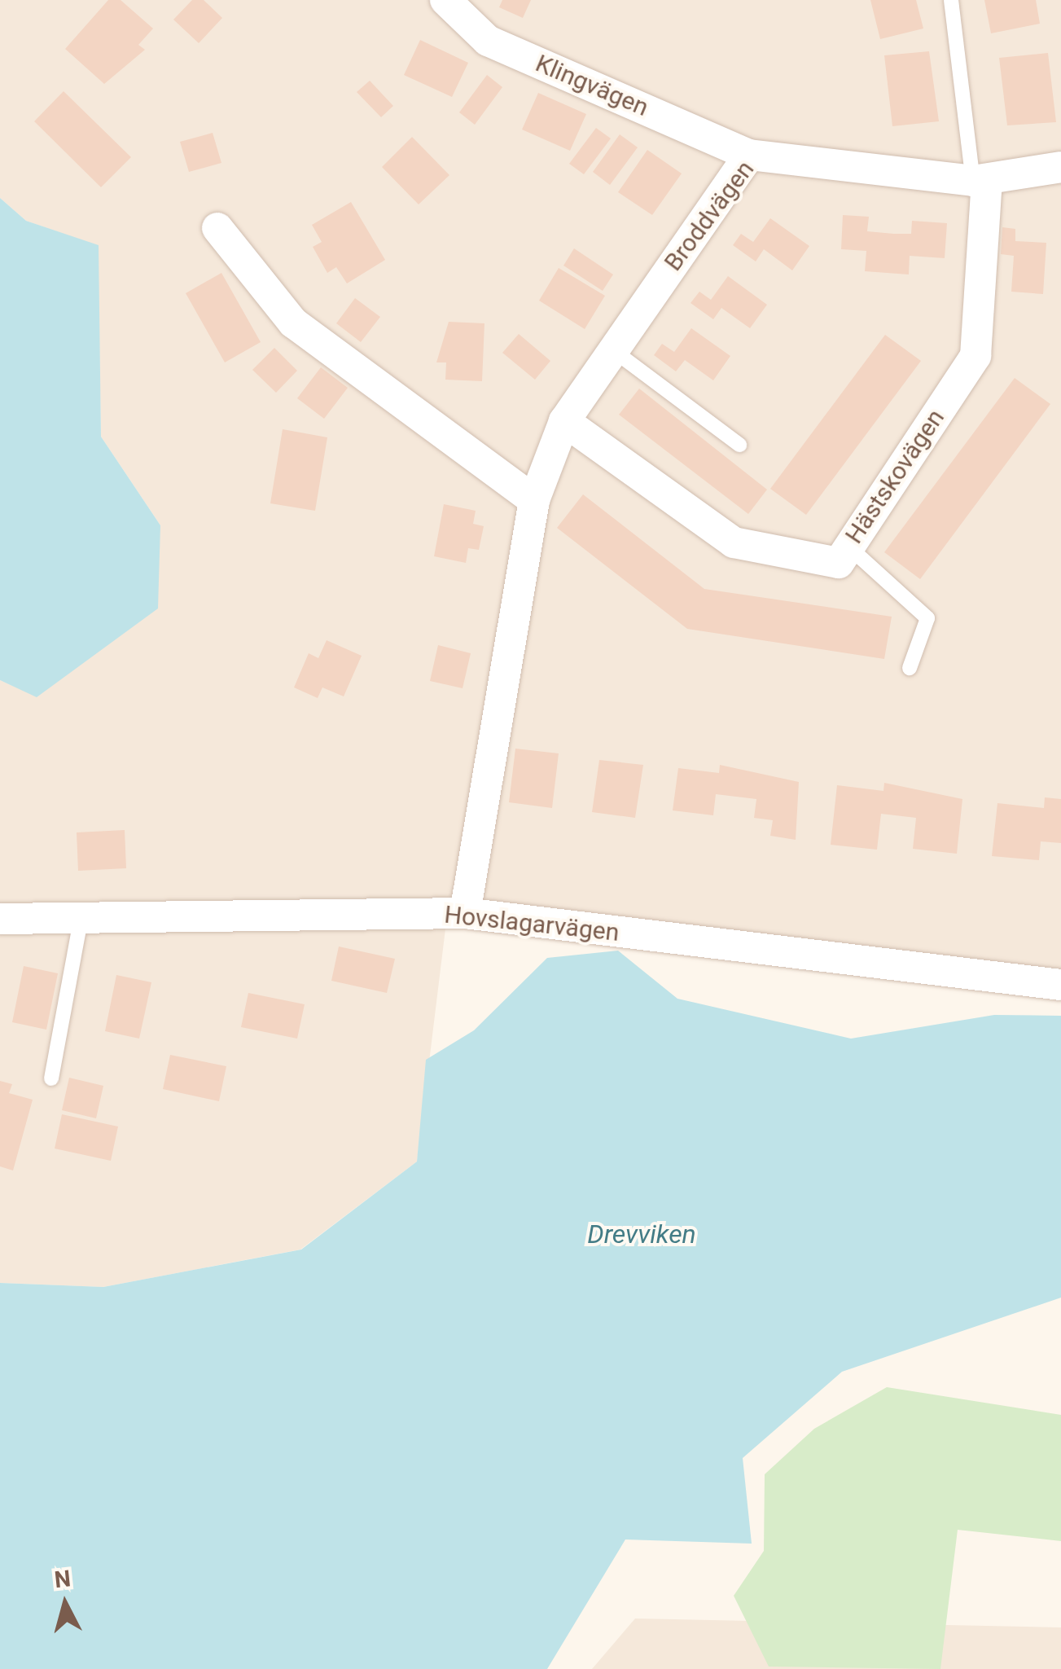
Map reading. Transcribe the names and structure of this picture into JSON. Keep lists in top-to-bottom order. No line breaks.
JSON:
{"streets":{"street":["Klingvägen","Broddvägen","Hästskovägen","Hovslagarvägen"]},"crossings":[["Klingvägen","Broddvägen"],["Broddvägen","Hästskovägen"],["Broddvägen","Hovslagarvägen"]],"water":["Drevviken"],"north":"top"}
